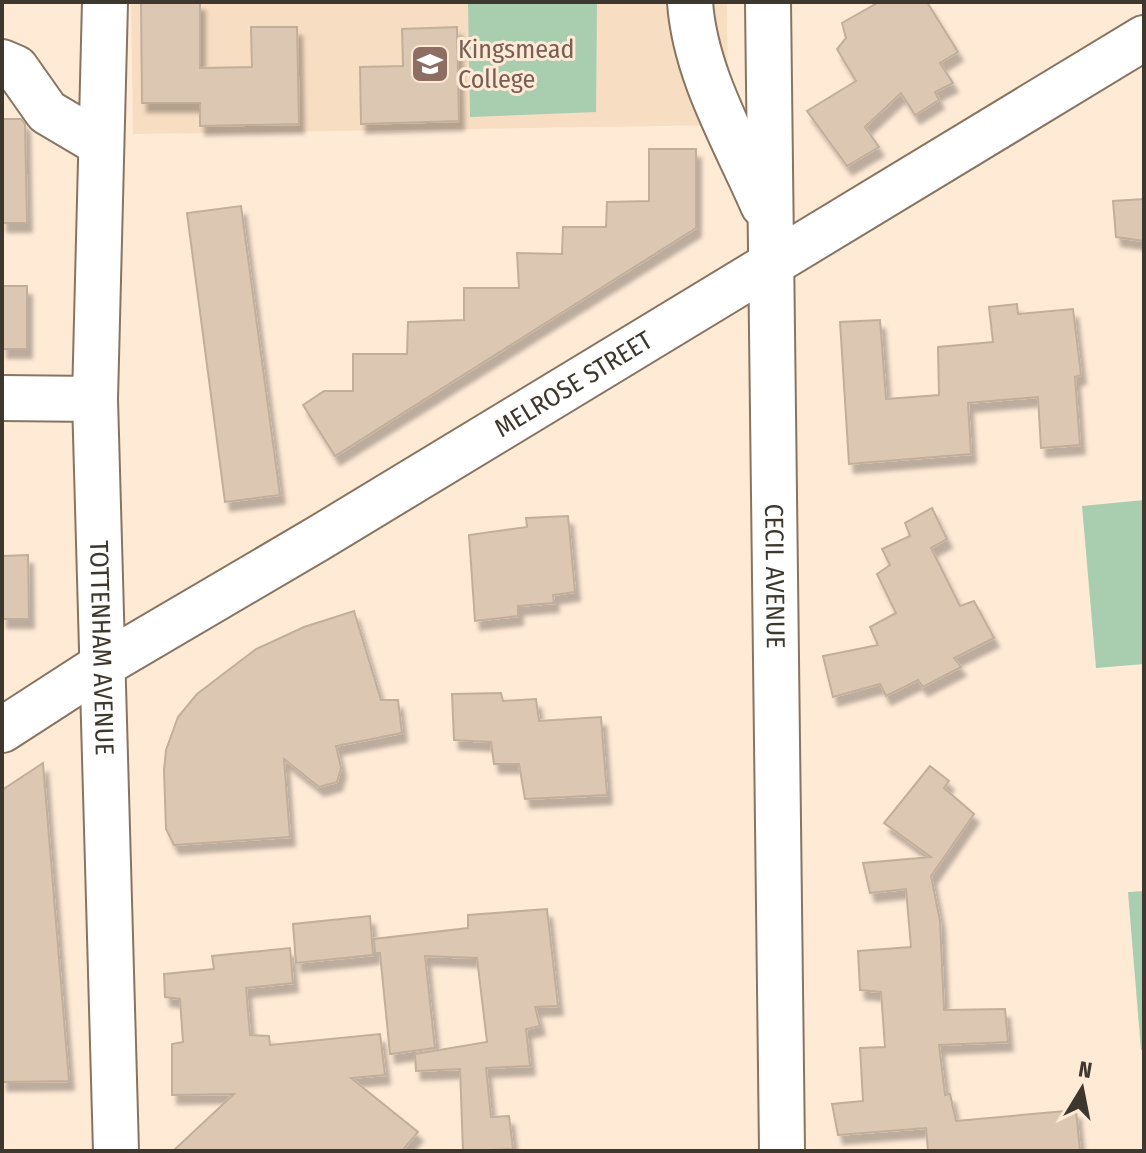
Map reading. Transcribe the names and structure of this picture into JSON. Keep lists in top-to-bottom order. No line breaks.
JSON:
{"streets":{"street":["MELROSE STREET","CECIL AVENUE","TOTTENHAM AVENUE"]},"crossings":[["MELROSE STREET","CECIL AVENUE"],["MELROSE STREET","TOTTENHAM AVENUE"]],"places":{"school or university":["Kingsmead College"]},"north":"top"}
